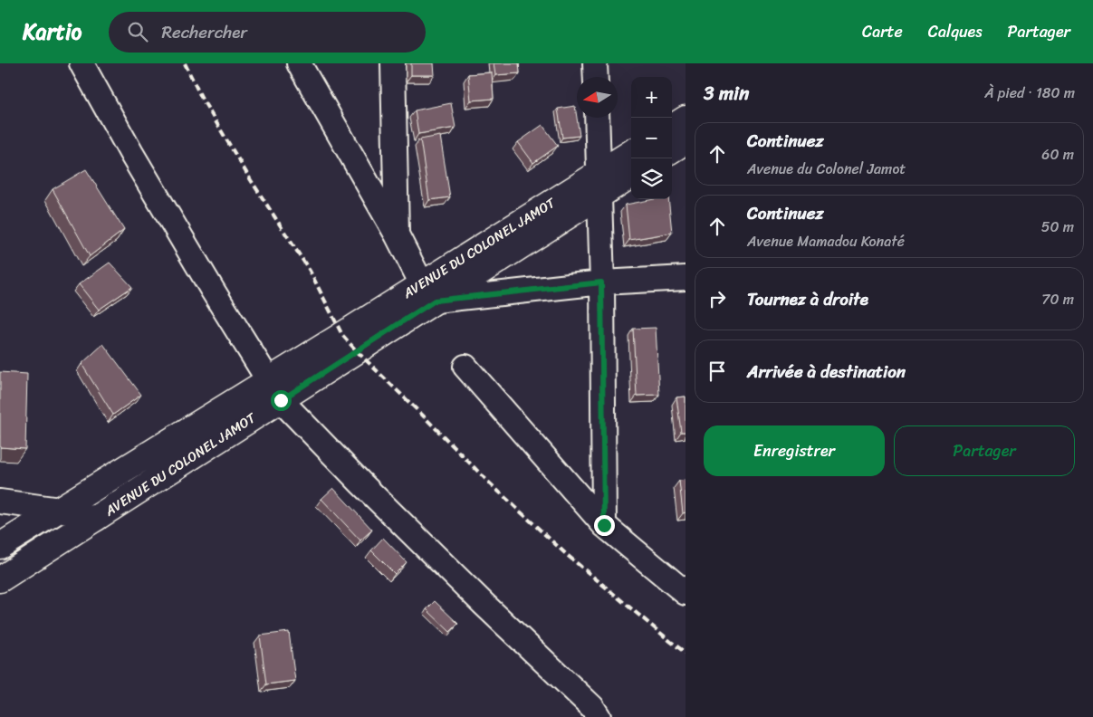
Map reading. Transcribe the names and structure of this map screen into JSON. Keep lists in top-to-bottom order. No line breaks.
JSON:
{"streets":{"main road":["AVENUE DU COLONEL JAMOT"]},"north":"left","page":{"header":"Kartio","search":"Rechercher","nav":["Carte","Calques","Partager"],"heading":["3 min","À pied · 180 m"],"map_buttons":["+","−"],"list":[["Continuez","Avenue du Colonel Jamot","60 m"],["Continuez","Avenue Mamadou Konaté","50 m"],["Tournez à droite","70 m"],"Arrivée à destination"],"buttons":["Enregistrer","Partager"]}}
